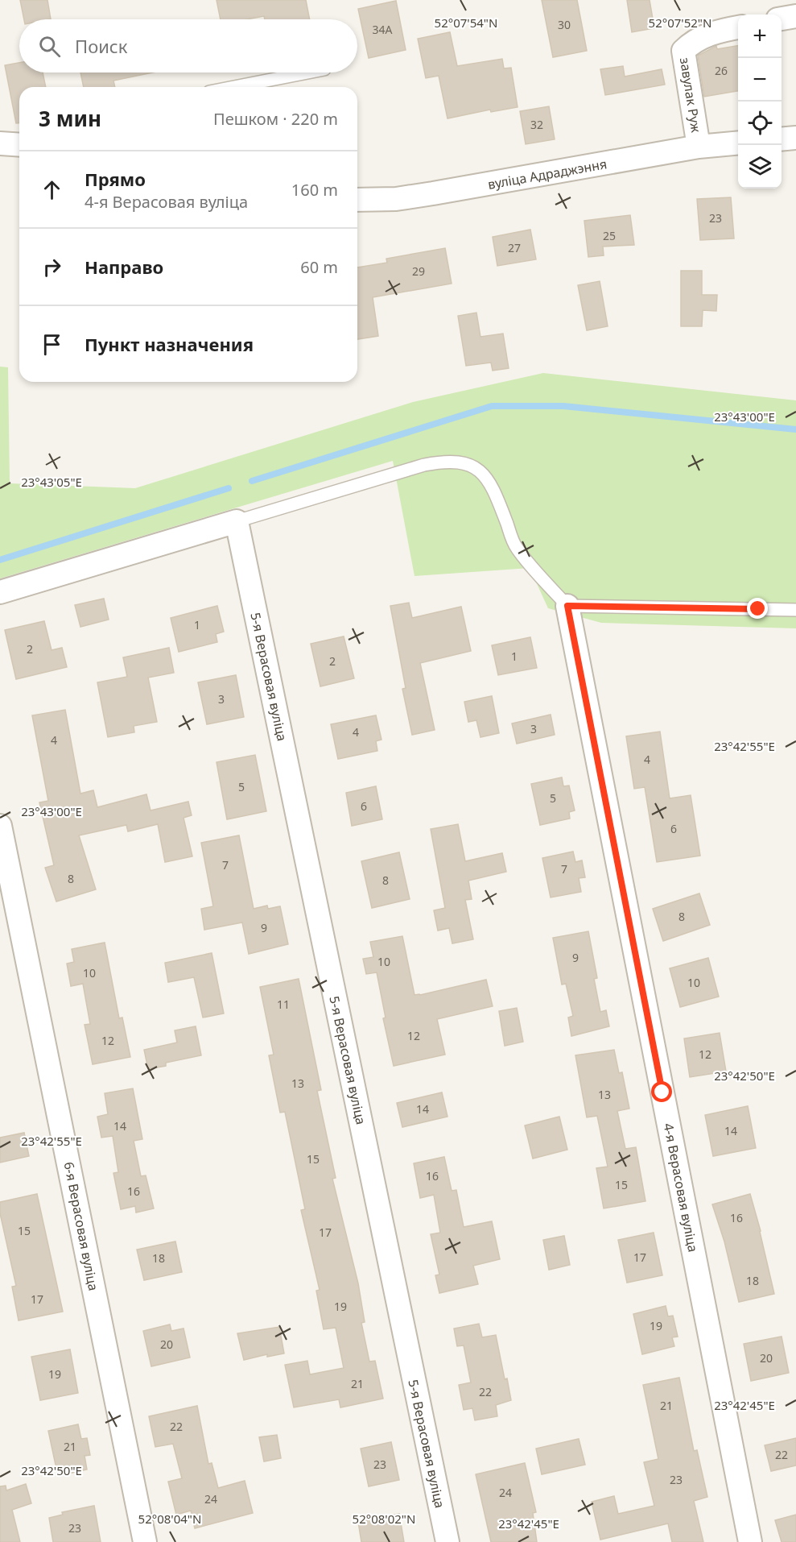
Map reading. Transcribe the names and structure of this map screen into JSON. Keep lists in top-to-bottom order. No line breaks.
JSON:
{"streets":{"street":["завулак Руж","вуліца Адраджэння","5-я Верасовая вуліца","4-я Верасовая вуліца","6-я Верасовая вуліца"]},"crossings":[["завулак Руж","вуліца Адраджэння"]],"house_numbers":["30","34А","26","32","23","25","27","29","1","2","1","2","3","3","4","4","4","5","5","6","6","7","7","8","8","8","9","9","10","10","10","11","12","12","12","13","13","14","14","14","15","16","15","16","16","15","17","17","18","18","17","19","19","20","20","19","21","22","21","22","21","22","23","23","24","24","23"],"page":{"map_buttons":["+","−"],"search":"Поиск","heading":["3 мин","Пешком · 220 m"],"list":[["Прямо","4-я Верасовая вуліца","160 m"],["Направо","60 m"],"Пункт назначения"]},"coordinates":["52°07'54\"N","52°07'52\"N","23°43'00\"E","23°43'05\"E","23°42'55\"E","23°42'50\"E","23°42'45\"E","52°08'04\"N","52°08'02\"N"]}
